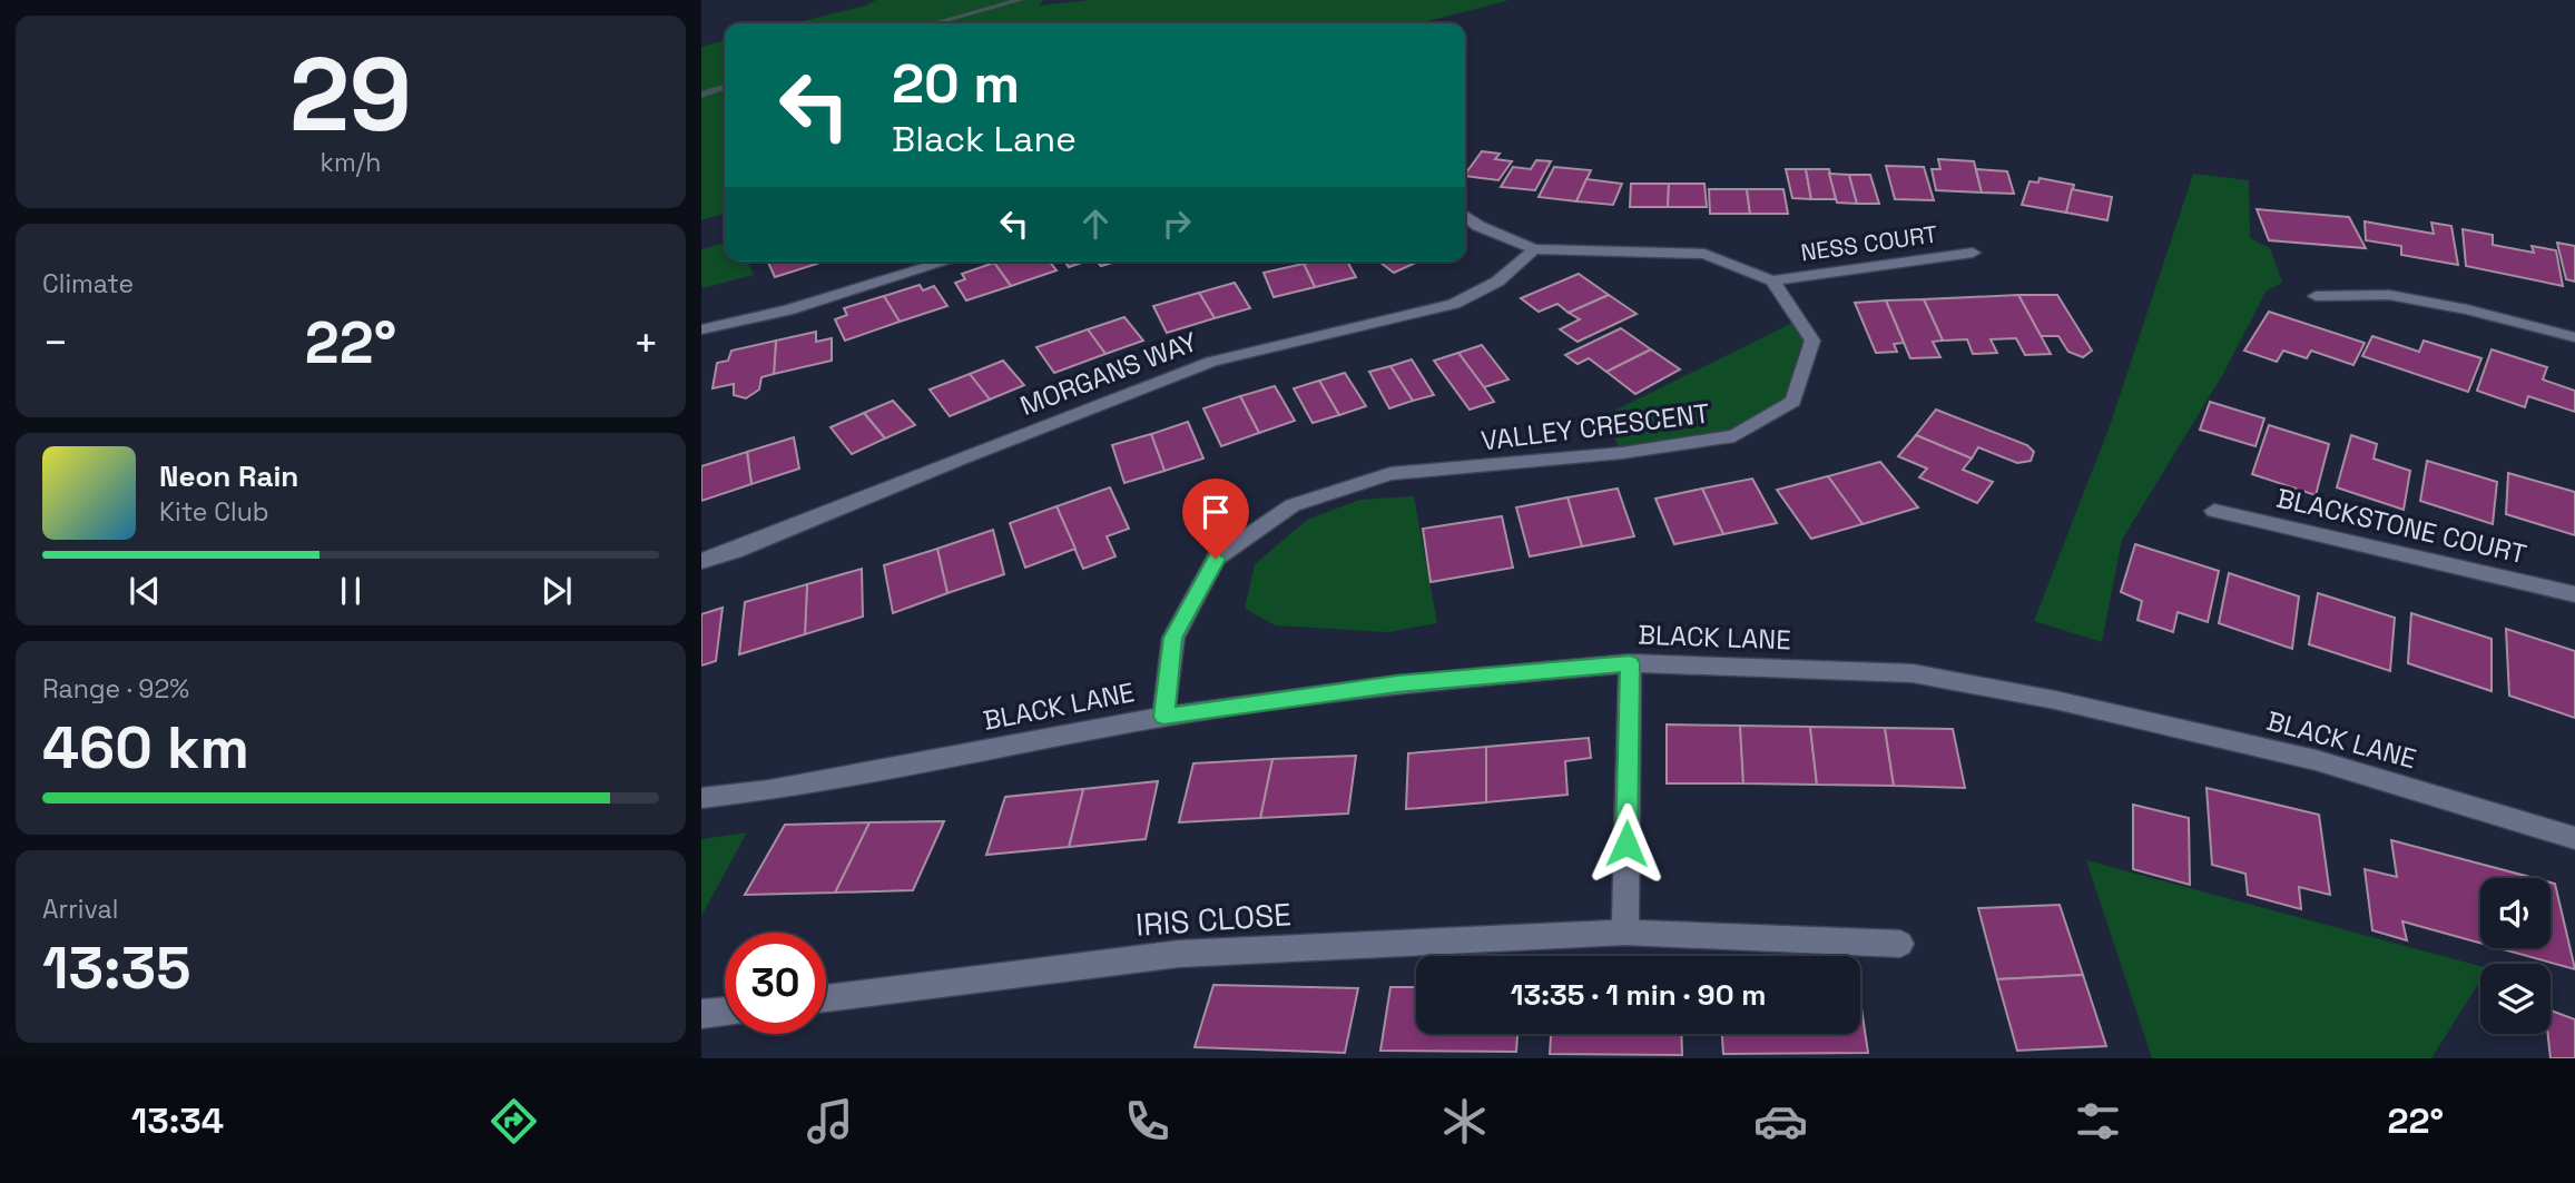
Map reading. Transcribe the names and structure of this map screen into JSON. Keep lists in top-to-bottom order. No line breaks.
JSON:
{"streets":{"street":["NESS COURT","MORGANS WAY","VALLEY CRESCENT","BLACKSTONE COURT","BLACK LANE","IRIS CLOSE"]},"crossings":[["NESS COURT","VALLEY CRESCENT"],["VALLEY CRESCENT","BLACK LANE"]],"page":{"tile":[["29","km/h"],"Climate",["Range · 92%","460 km"],["Arrival","13:35"]],"turn":["20 m","Black Lane"],"heat":["−","22°","+"],"song":["Neon Rain","Kite Club"],"limit":"30","trip":"13:35 · 1 min · 90 m","tabs":["13:34","22°"]}}
